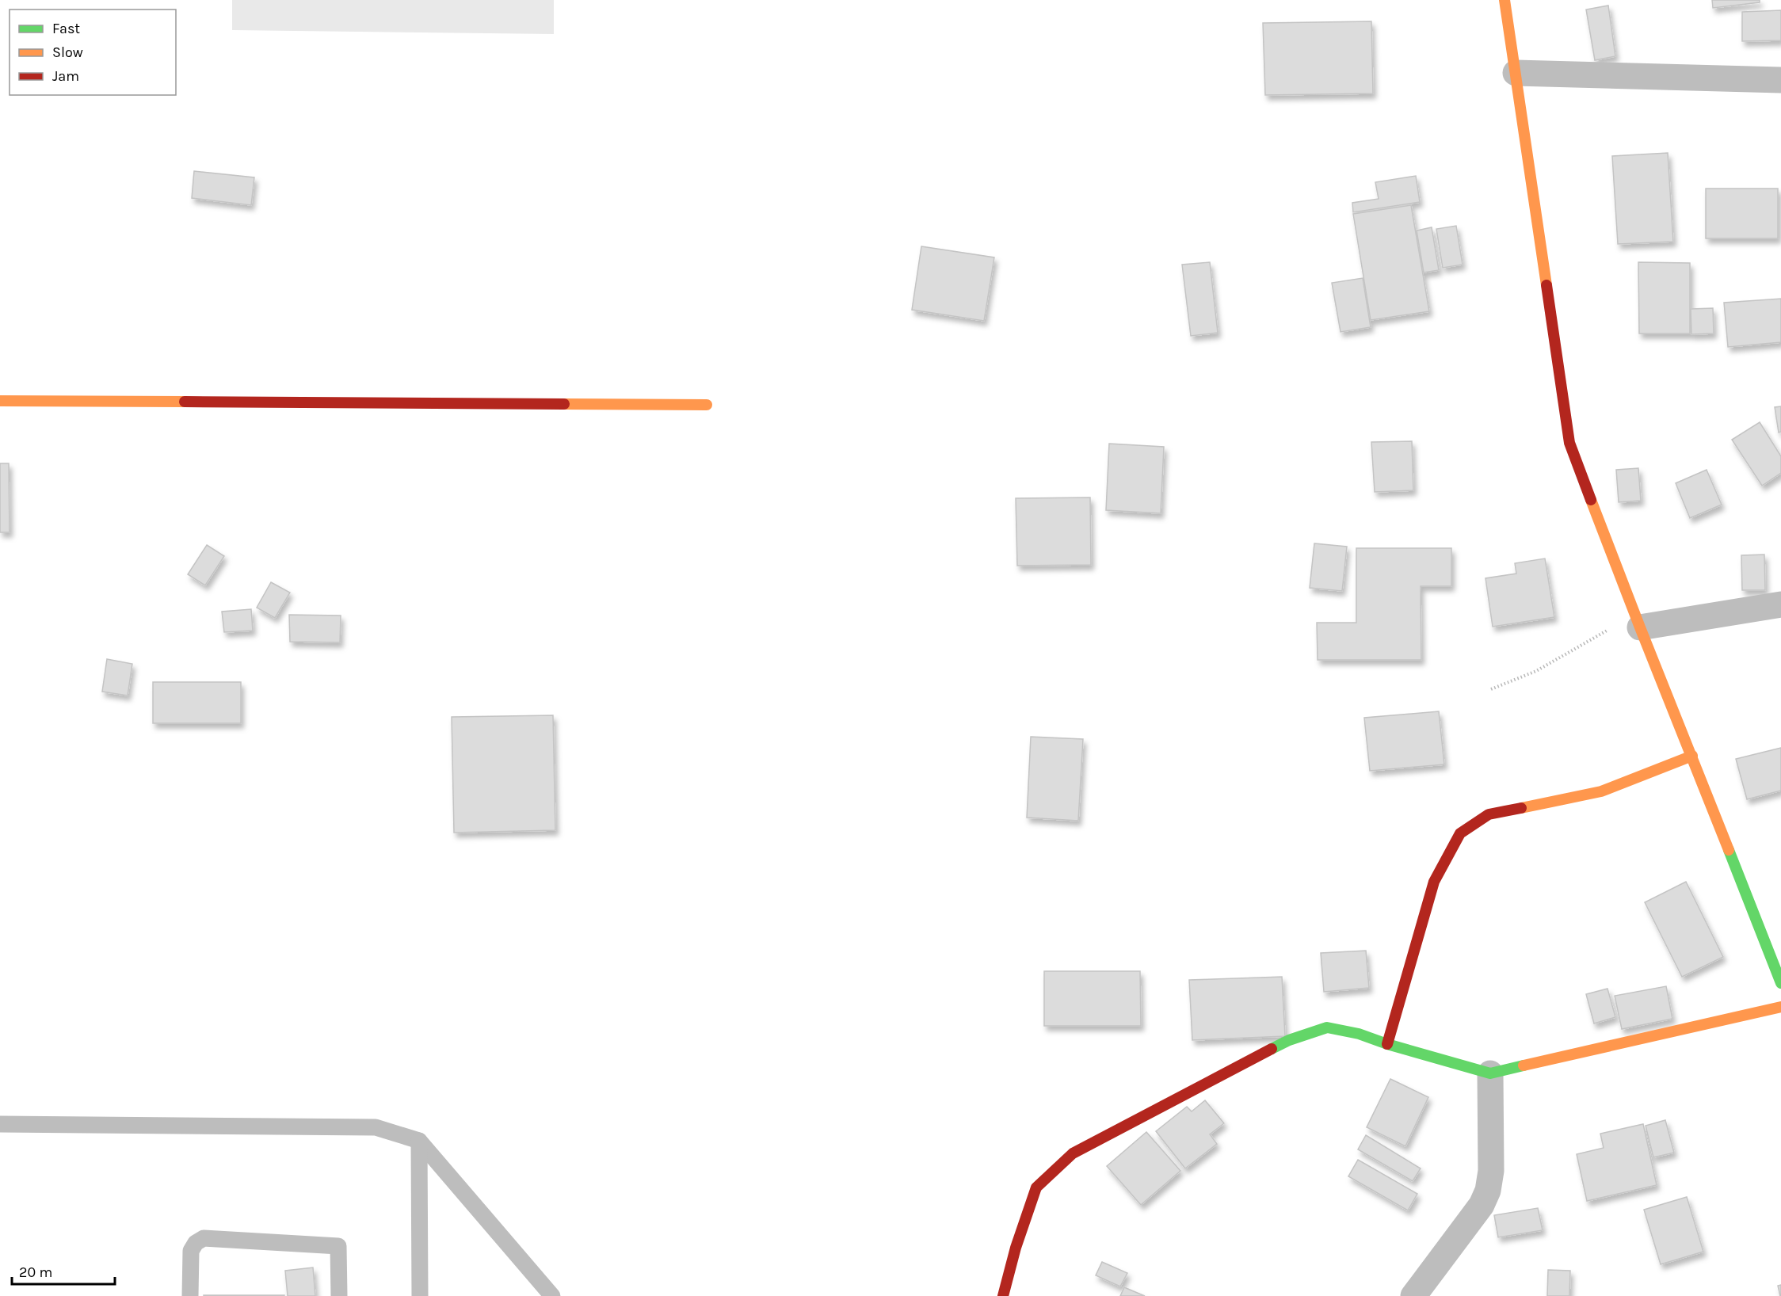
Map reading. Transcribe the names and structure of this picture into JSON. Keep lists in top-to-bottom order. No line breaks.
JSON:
{"legend":["Fast","Slow","Jam"],"scale_bar":"20 m"}
